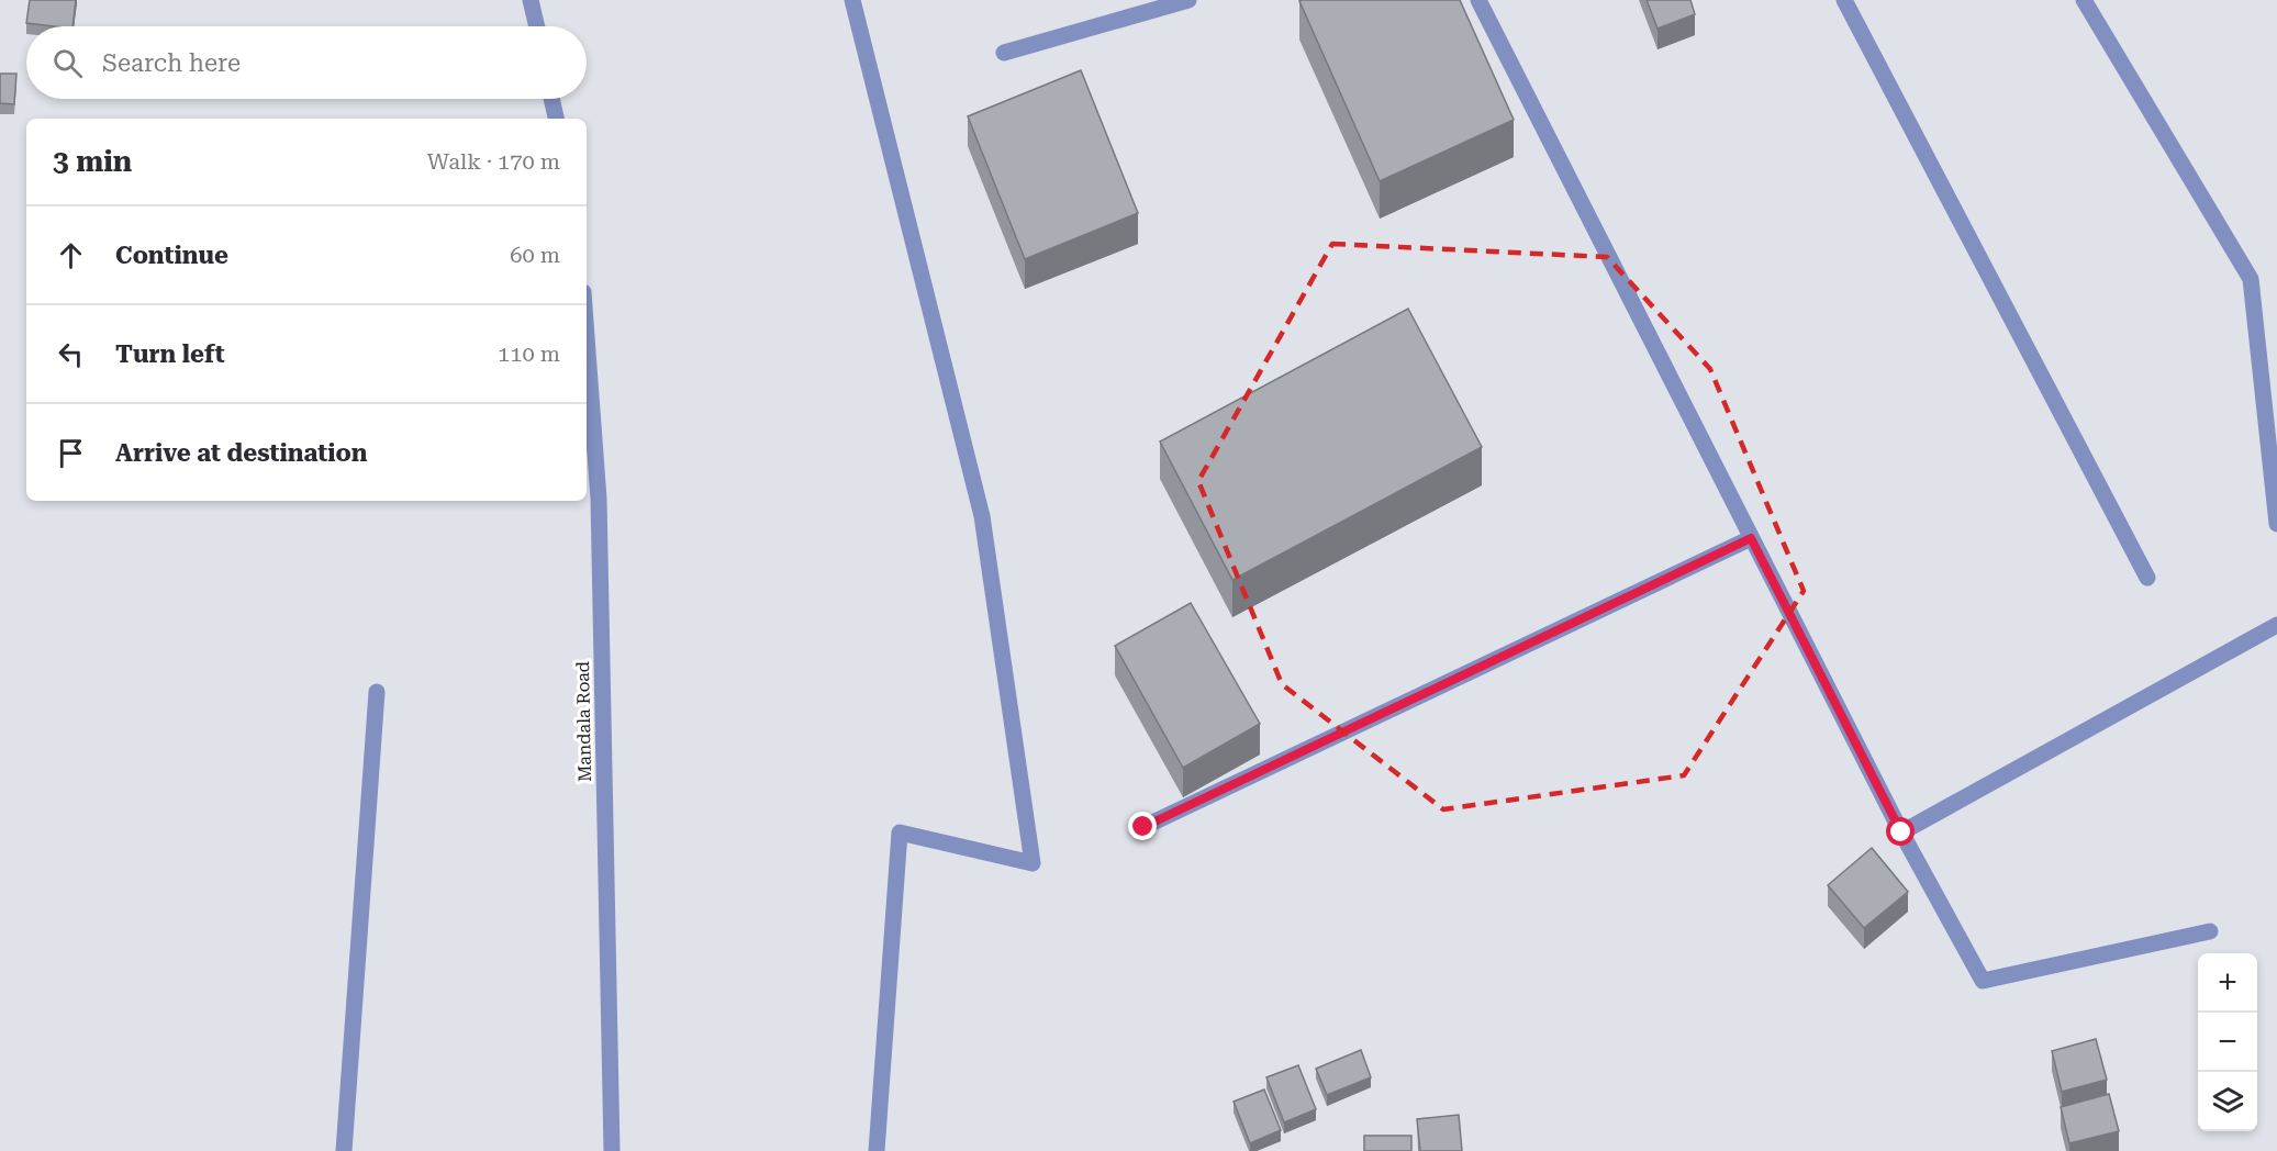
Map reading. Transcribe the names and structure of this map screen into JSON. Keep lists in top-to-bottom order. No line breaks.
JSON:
{"streets":{"street":["Mandala Road"]},"page":{"search":"Search here","heading":["3 min","Walk · 170 m"],"list":[["Continue","60 m"],["Turn left","110 m"],"Arrive at destination"],"map_buttons":["+","−"]}}
